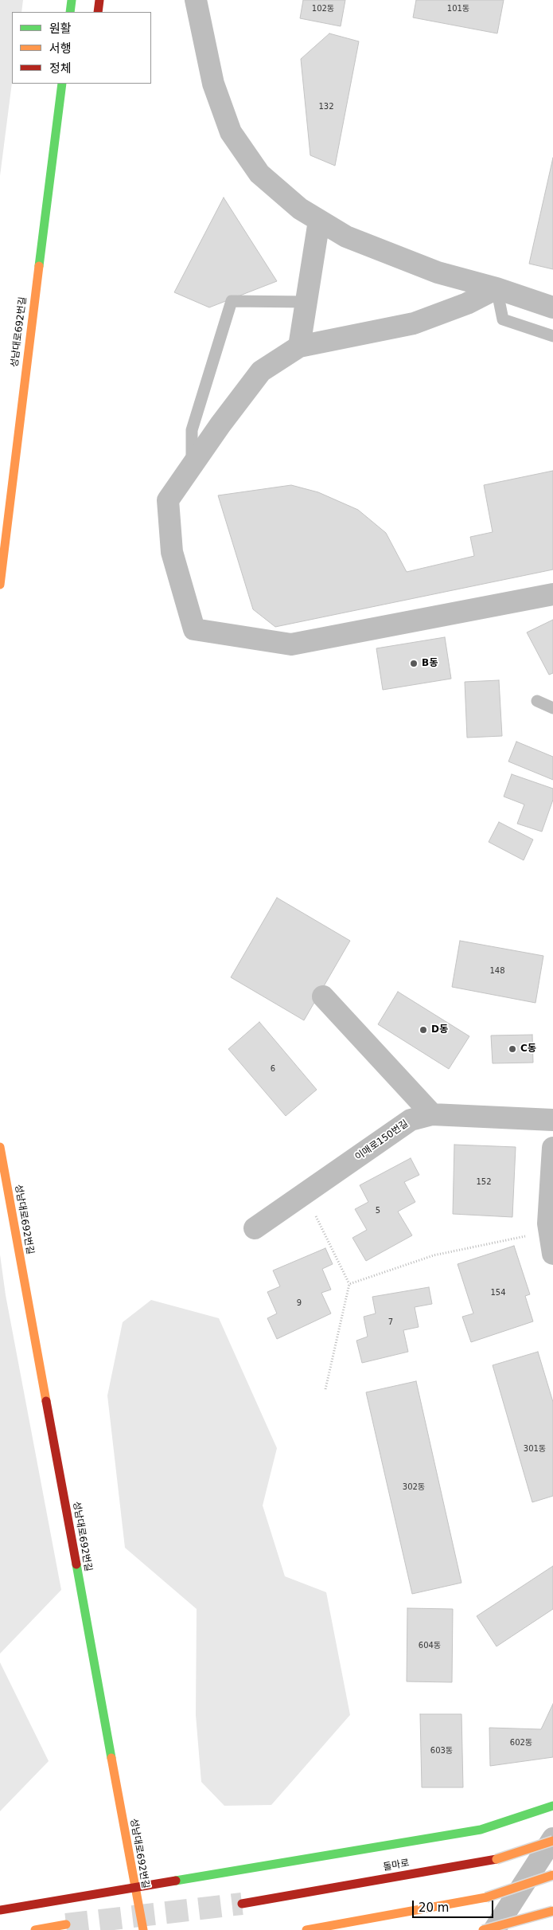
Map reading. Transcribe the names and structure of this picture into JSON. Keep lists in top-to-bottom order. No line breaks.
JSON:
{"streets":{"street":["성남대로692번길","이매로150번길","돌마로"]},"places":["B동","D동","C동"],"house_numbers":["102동","101동","132","148","6","152","5","154","9","7","301동","302동","604동","602동","603동"],"legend":["원활","서행","정체"],"scale_bar":"20 m"}
